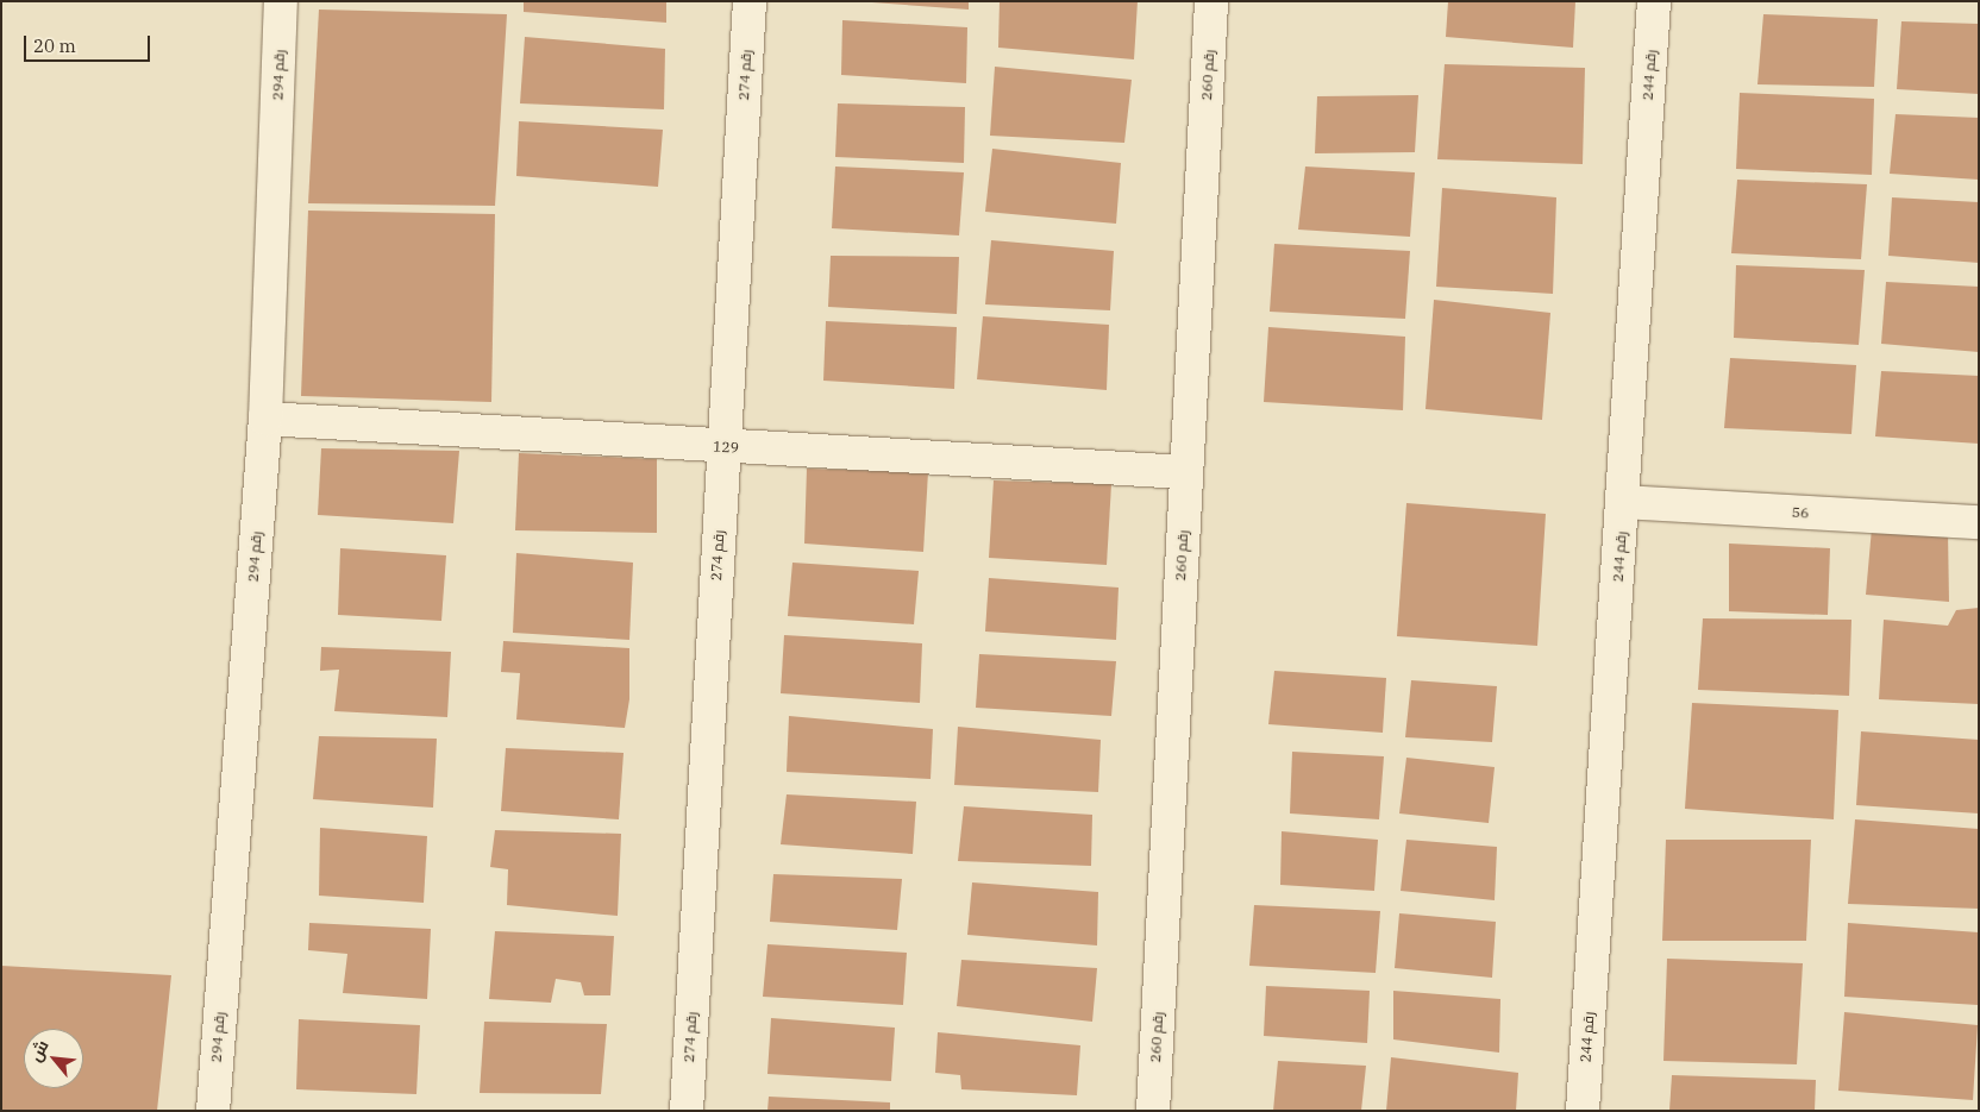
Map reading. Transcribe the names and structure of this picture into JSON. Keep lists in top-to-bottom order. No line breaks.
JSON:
{"streets":{"street":["رقم 294","رقم 274","رقم 260","رقم 244","129","56"]},"crossings":[["رقم 294","129"],["رقم 274","129"],["رقم 260","129"],["رقم 244","56"]],"scale_bar":"20 m","north":"top left"}
